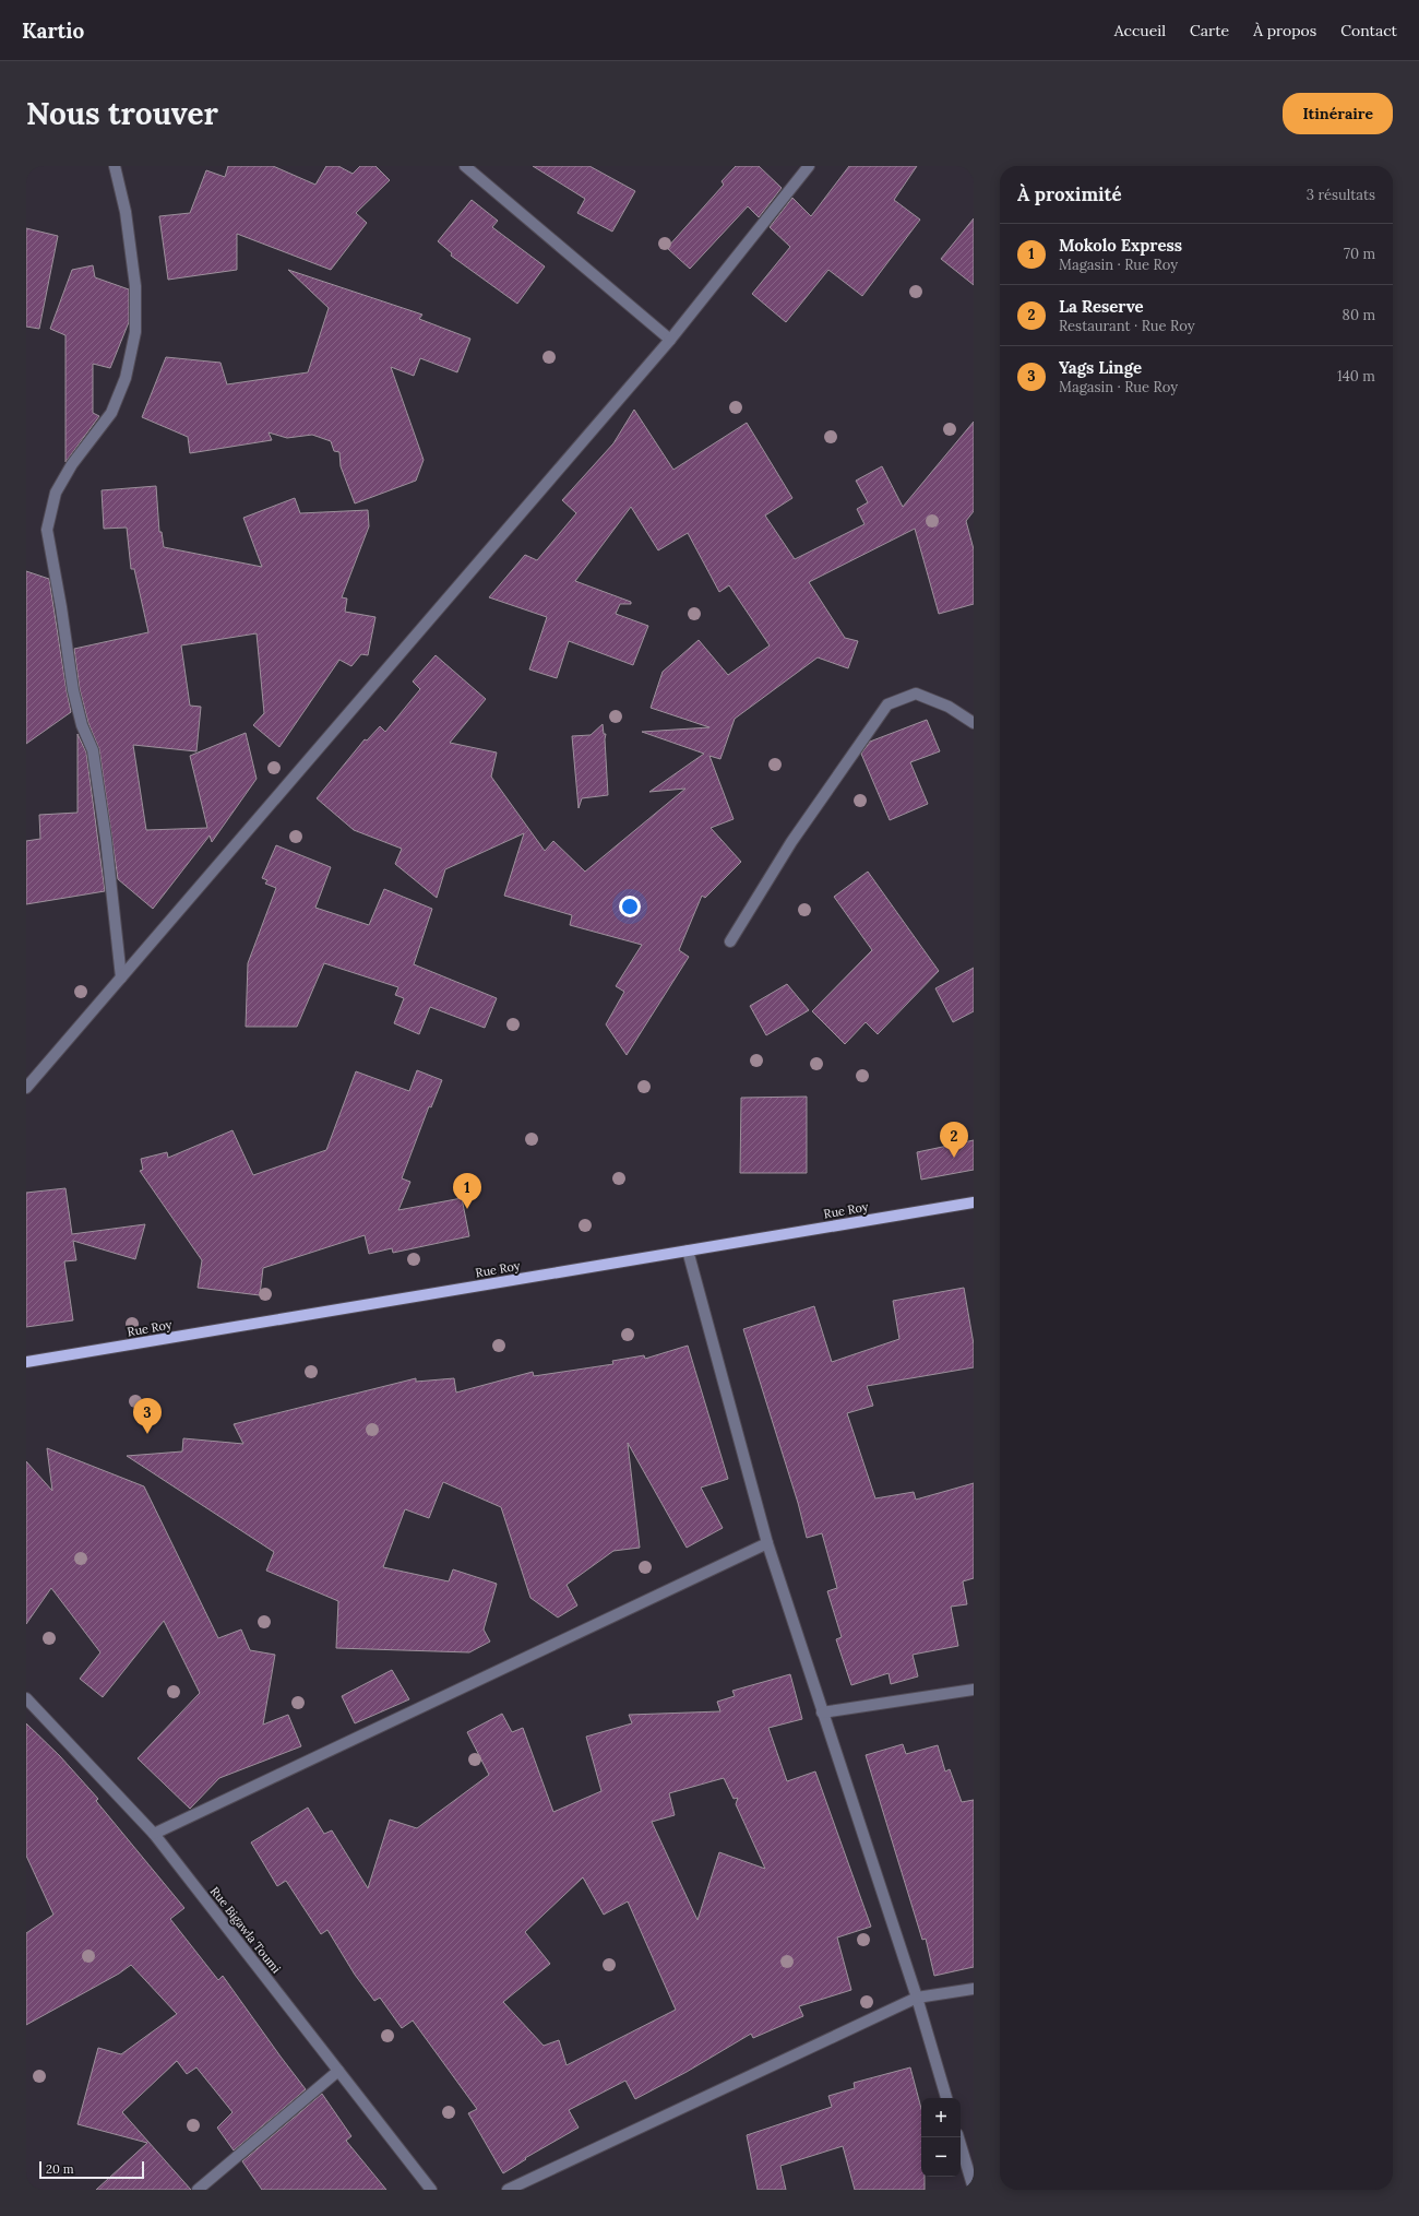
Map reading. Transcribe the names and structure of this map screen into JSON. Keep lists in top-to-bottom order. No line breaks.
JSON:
{"streets":{"main road":["Rue Roy"],"street":["Rue Bigawla Toumi"]},"scale_bar":"20 m","page":{"header":"Kartio","nav":["Accueil","Carte","À propos","Contact"],"buttons":"Itinéraire","title":"Nous trouver","heading":["À proximité","3 résultats"],"list":[{"mark":"1","name":"Mokolo Express","note":"Magasin · Rue Roy","value":"70 m"},{"mark":"2","name":"La Reserve","note":"Restaurant · Rue Roy","value":"80 m"},{"mark":"3","name":"Yags Linge","note":"Magasin · Rue Roy","value":"140 m"}],"pins":["2","1","3"],"map_buttons":["+","−"],"scale":"20 m"}}
